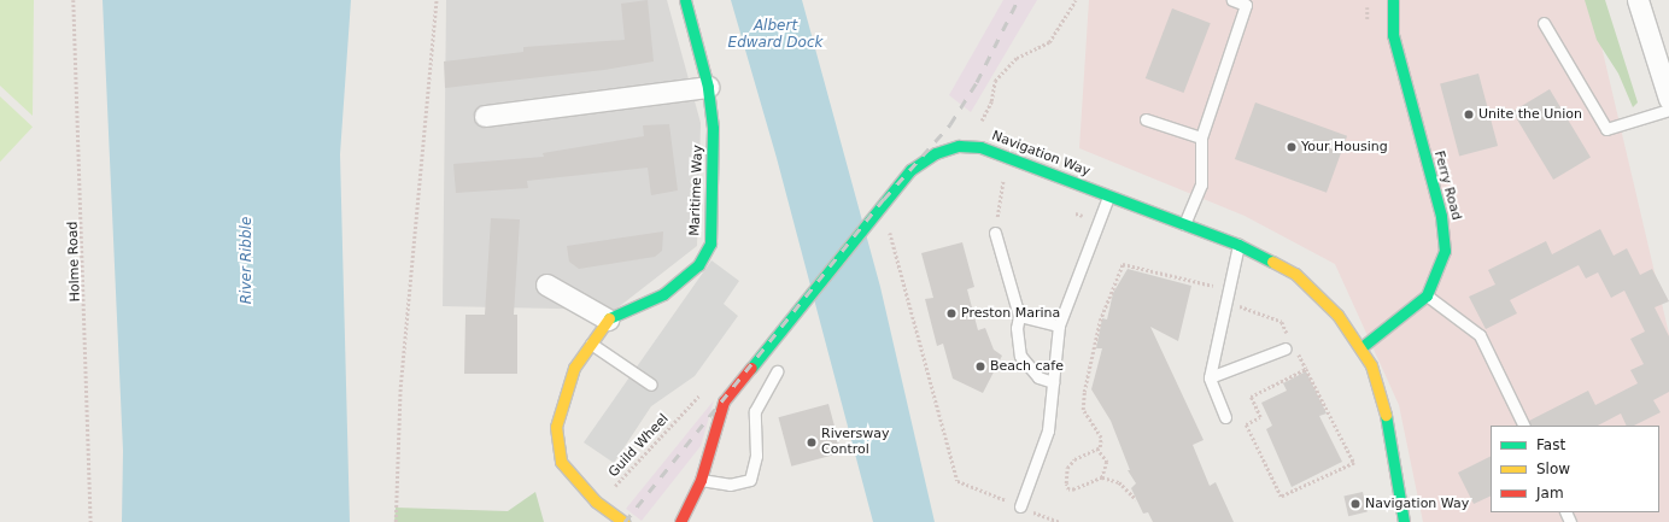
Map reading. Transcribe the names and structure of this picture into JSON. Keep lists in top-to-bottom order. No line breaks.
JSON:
{"streets":{"street":["Navigation Way","Ferry Road","Maritime Way"],"path":["Holme Road","Guild Wheel"]},"crossings":[["Navigation Way","Ferry Road"]],"water":["Albert Edward Dock","River Ribble"],"places":["Unite the Union","Your Housing","Preston Marina","Beach cafe","Riversway Control","Navigation Way"],"legend":["Fast","Slow","Jam"]}
